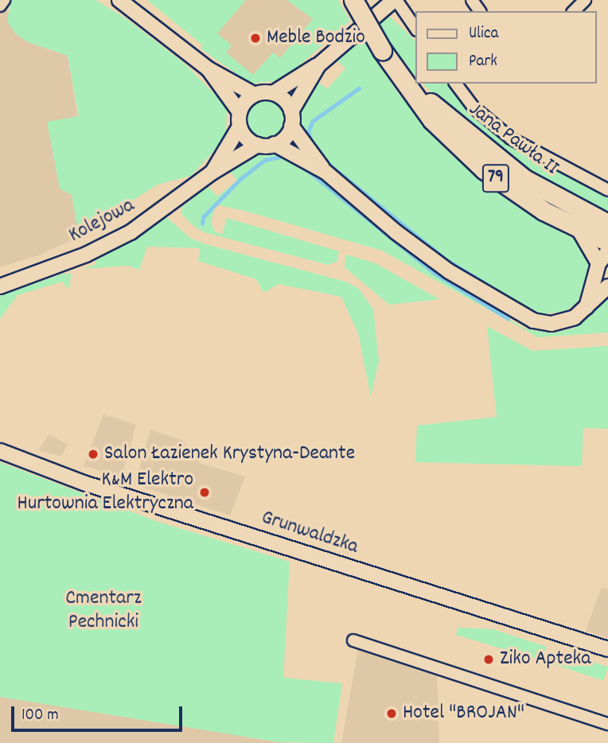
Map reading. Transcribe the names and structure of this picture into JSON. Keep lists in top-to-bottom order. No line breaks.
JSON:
{"streets":{"main road":["Jana Pawła II","79"],"street":["Kolejowa","Grunwaldzka"]},"parks":["Cmentarz Pechnicki"],"places":["Meble Bodzio","Salon Łazienek Krystyna-Deante","K&M Elektro Hurtownia Elektryczna","Ziko Apteka","Hotel \"BROJAN\""],"legend":["Ulica","Park"],"scale_bar":"100 m"}
